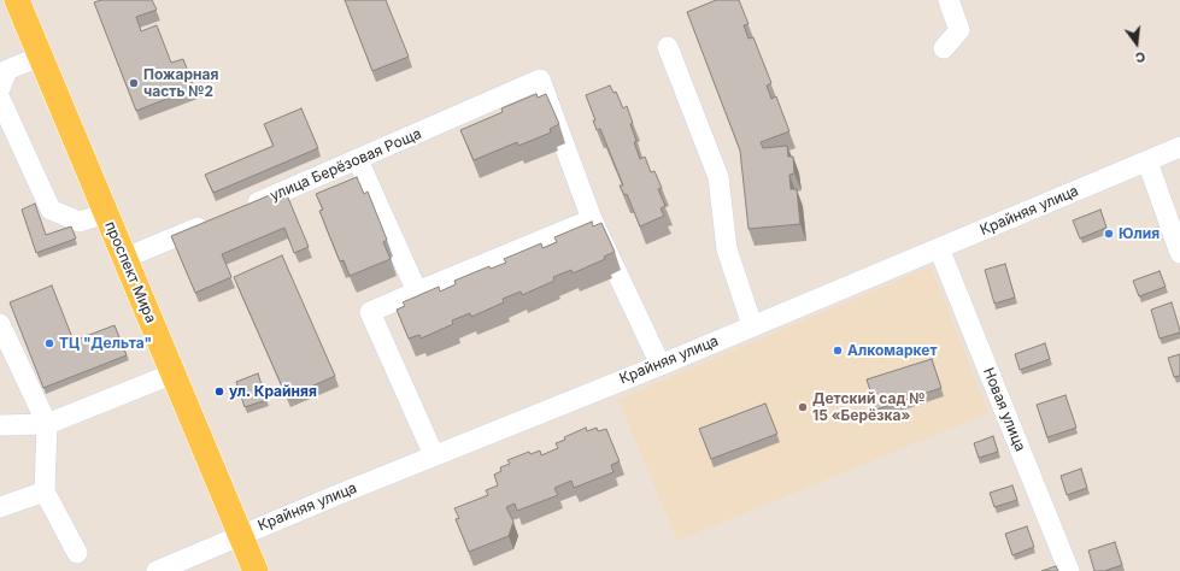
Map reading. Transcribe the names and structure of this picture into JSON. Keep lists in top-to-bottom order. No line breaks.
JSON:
{"streets":{"main road":["проспект Мира"],"street":["улица Берёзовая Роща","Крайняя улица","Новая улица"]},"crossings":[["Крайняя улица","проспект Мира"],["Крайняя улица","Новая улица"]],"places":["Пожарная часть №2","Юлия","ТЦ \"Дельта\"","Алкомаркет","ул. Крайняя","Детский сад № 15 «Берёзка»"],"north":"bottom"}
